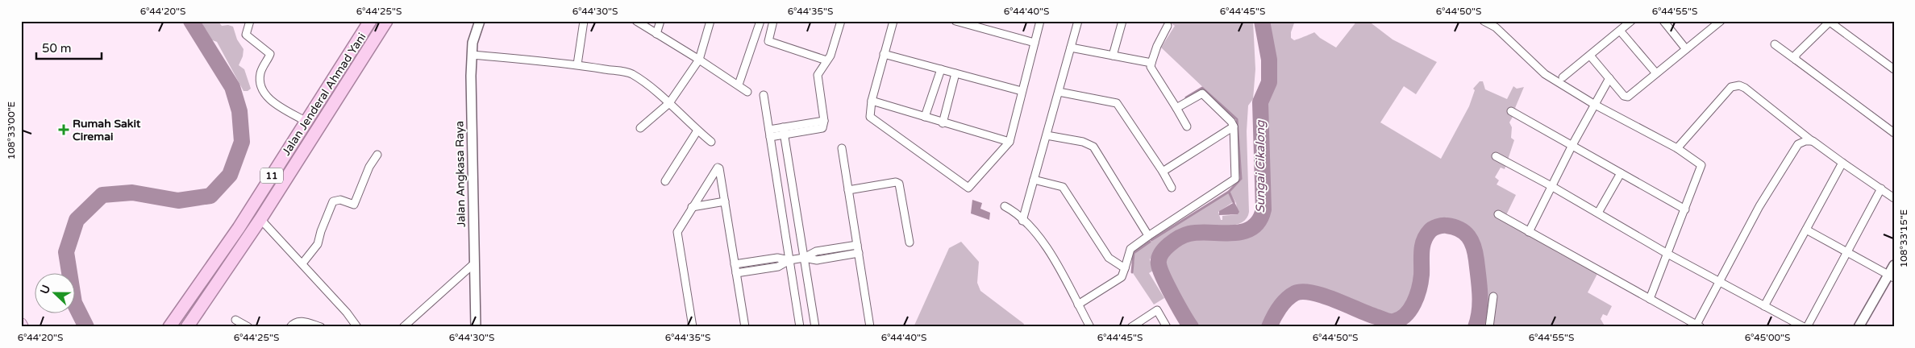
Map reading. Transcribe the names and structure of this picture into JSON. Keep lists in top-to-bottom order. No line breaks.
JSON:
{"streets":{"highway":["Jalan Jenderal Ahmad Yani","11"],"street":["Jalan Angkasa Raya"]},"water":["Sungai Cikalong"],"places":{"health":["Rumah Sakit Ciremai"]},"scale_bar":"50 m","north":"left","coordinates":["6°44'20\"S","6°44'25\"S","6°44'30\"S","6°44'35\"S","6°44'40\"S","6°44'45\"S","6°44'50\"S","6°44'55\"S","108°33'00\"E","108°33'15\"E","6°45'00\"S"]}
